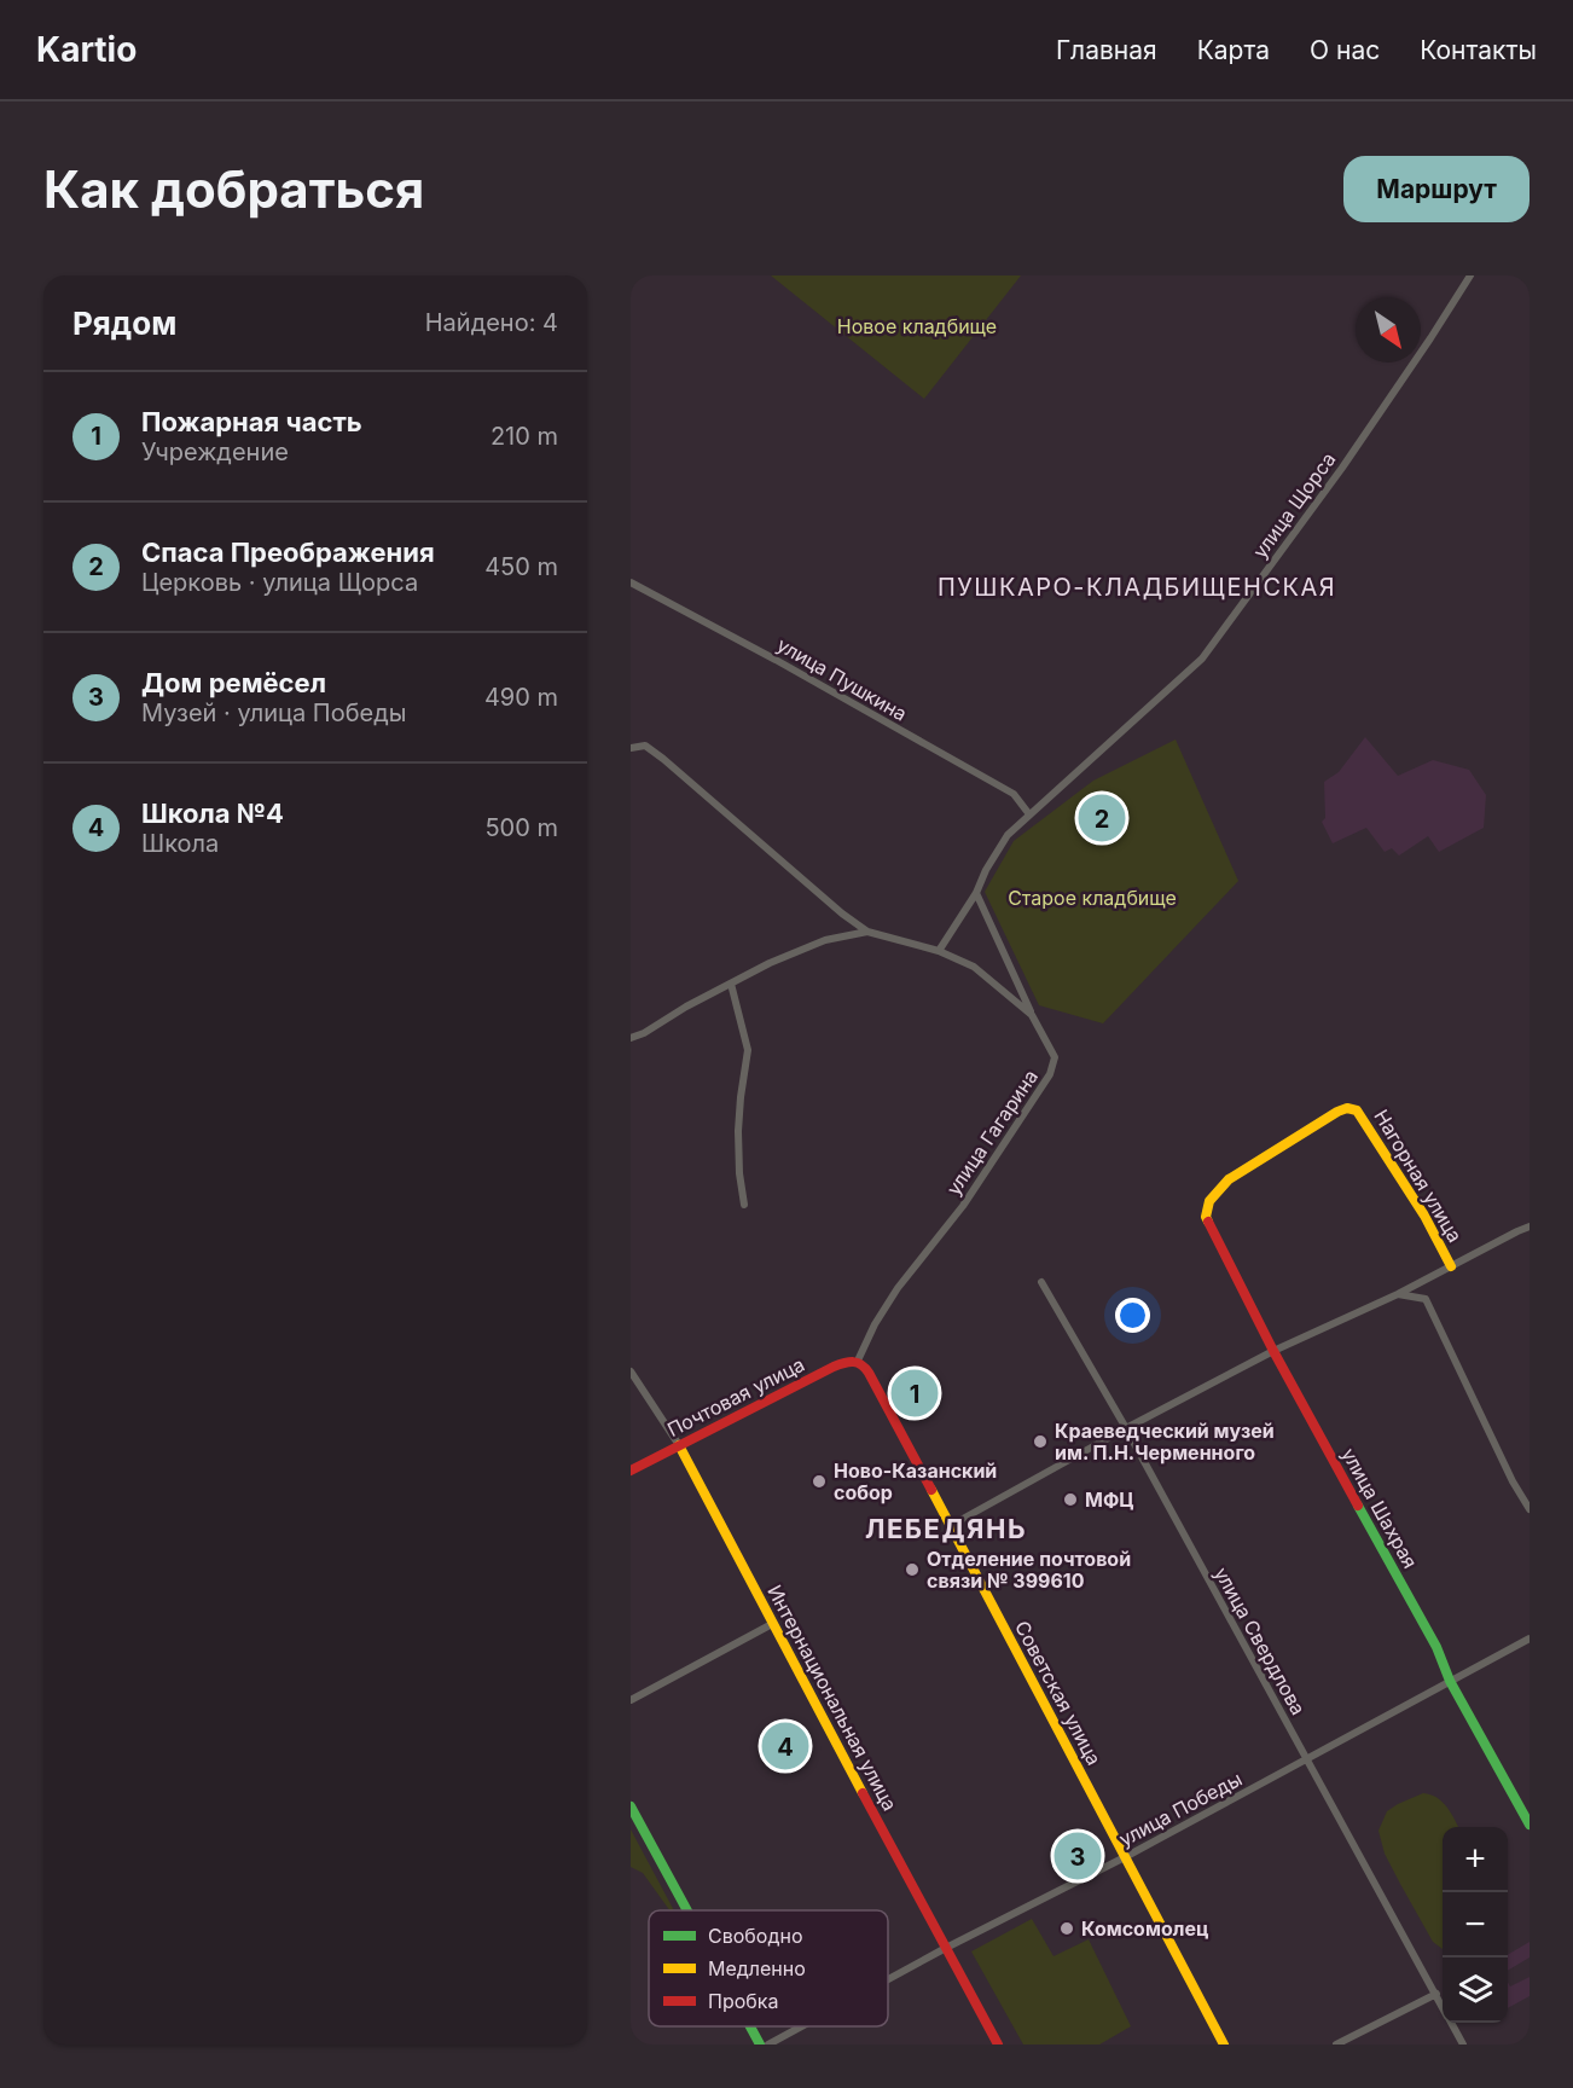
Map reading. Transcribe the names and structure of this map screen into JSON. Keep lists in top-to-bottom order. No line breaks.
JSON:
{"streets":{"street":["улица Щорса","улица Пушкина","улица Гагарина","Нагорная улица","Почтовая улица","улица Шахрая","улица Свердлова","Советская улица","Интернациональная улица","улица Победы"]},"crossings":[["улица Щорса","улица Пушкина"],["улица Щорса","улица Гагарина"],["улица Гагарина","Почтовая улица"],["улица Гагарина","Советская улица"],["Нагорная улица","улица Шахрая"],["Почтовая улица","Советская улица"],["Почтовая улица","Интернациональная улица"],["улица Шахрая","улица Победы"],["улица Свердлова","улица Победы"],["Советская улица","улица Победы"],["Интернациональная улица","улица Победы"]],"districts":["ПУШКАРО-КЛАДБИЩЕНСКАЯ","ЛЕБЕДЯНЬ"],"parks":["Новое кладбище","Старое кладбище"],"places":["Краеведческий музей им. П.Н.Черменного","Ново-Казанский собор","МФЦ","Отделение почтовой связи № 399610","Комсомолец"],"legend":["Свободно","Медленно","Пробка"],"north":"bottom right","page":{"header":"Kartio","nav":["Главная","Карта","О нас","Контакты"],"buttons":"Маршрут","title":"Как добраться","heading":["Рядом","Найдено: 4"],"list":[{"mark":"1","name":"Пожарная часть","note":"Учреждение","value":"210 m"},{"mark":"2","name":"Спаса Преображения","note":"Церковь · улица Щорса","value":"450 m"},{"mark":"3","name":"Дом ремёсел","note":"Музей · улица Победы","value":"490 m"},{"mark":"4","name":"Школа №4","note":"Школа","value":"500 m"}],"pins":["2","1","4","3"],"map_buttons":["+","−"]}}
